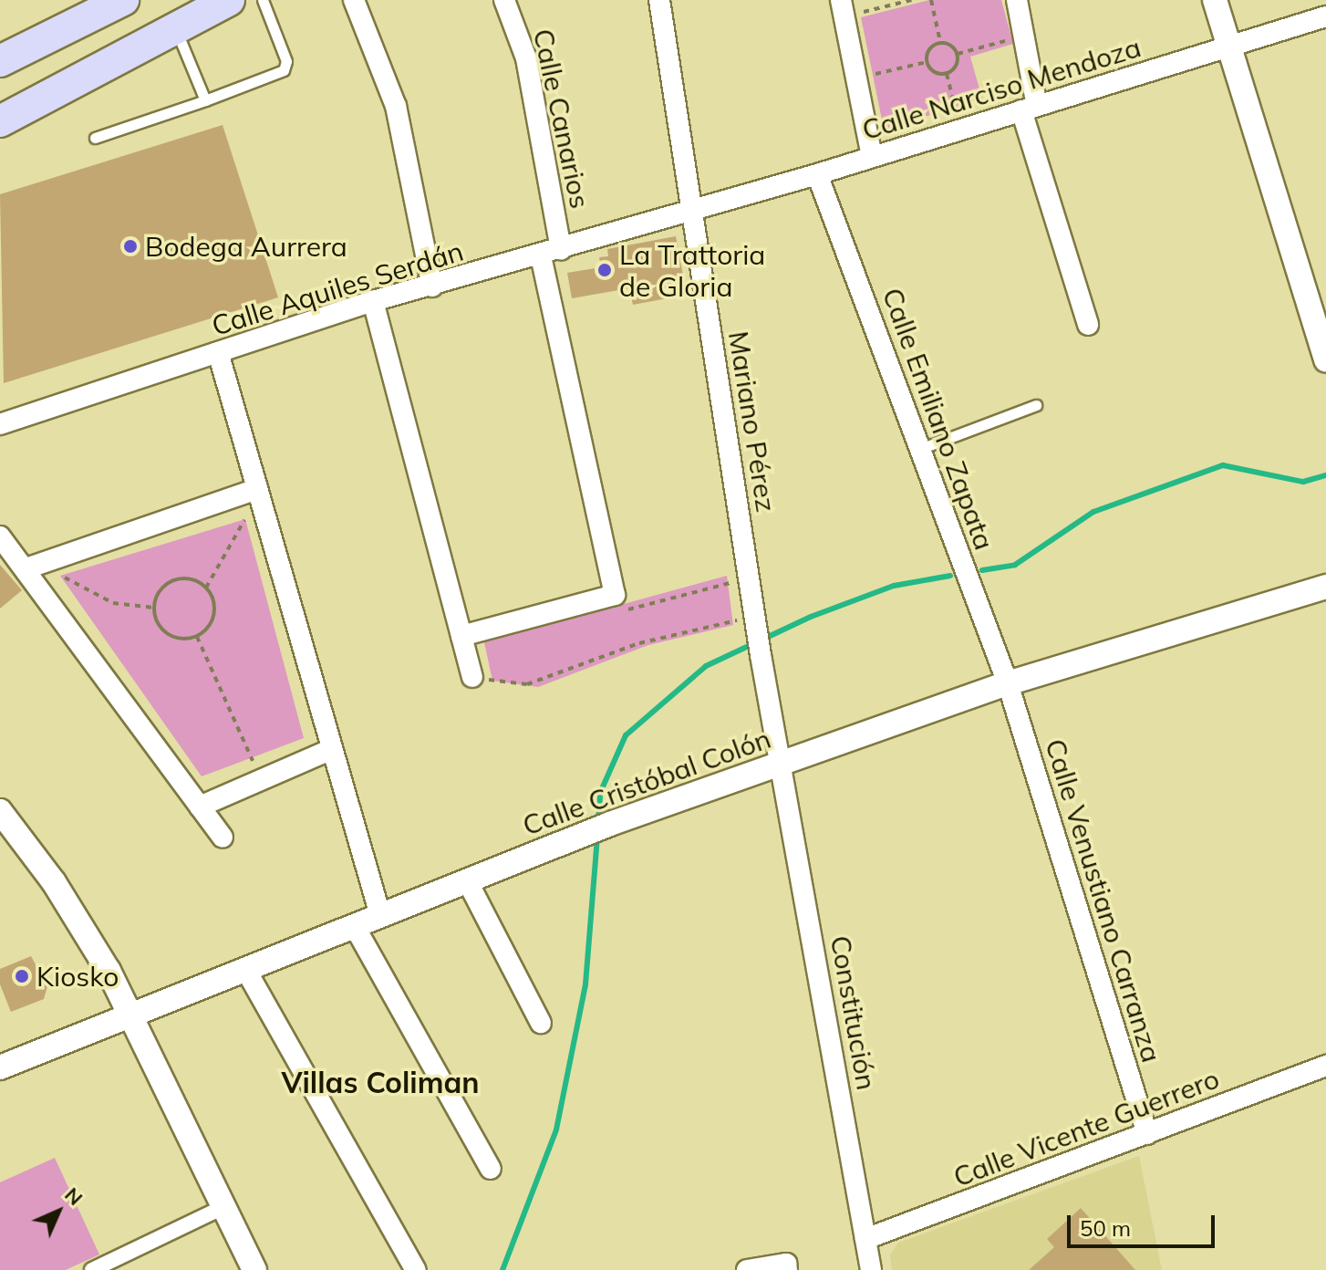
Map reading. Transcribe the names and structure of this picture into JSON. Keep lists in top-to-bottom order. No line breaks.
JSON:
{"streets":{"street":["Calle Narciso Mendoza","Calle Canarios","Calle Aquiles Serdán","Calle Emiliano Zapata","Mariano Pérez","Calle Cristóbal Colón","Calle Venustiano Carranza","Constitución","Calle Vicente Guerrero"]},"crossings":[["Calle Narciso Mendoza","Calle Aquiles Serdán"],["Calle Narciso Mendoza","Calle Emiliano Zapata"],["Calle Narciso Mendoza","Mariano Pérez"],["Calle Canarios","Calle Aquiles Serdán"],["Calle Aquiles Serdán","Mariano Pérez"],["Calle Emiliano Zapata","Calle Cristóbal Colón"],["Calle Emiliano Zapata","Calle Venustiano Carranza"],["Mariano Pérez","Calle Cristóbal Colón"],["Mariano Pérez","Constitución"],["Calle Cristóbal Colón","Calle Venustiano Carranza"],["Calle Cristóbal Colón","Constitución"],["Calle Venustiano Carranza","Calle Vicente Guerrero"],["Constitución","Calle Vicente Guerrero"]],"districts":["Villas Coliman"],"places":["Bodega Aurrera","La Trattoria de Gloria","Kiosko"],"scale_bar":"50 m","north":"top right"}
